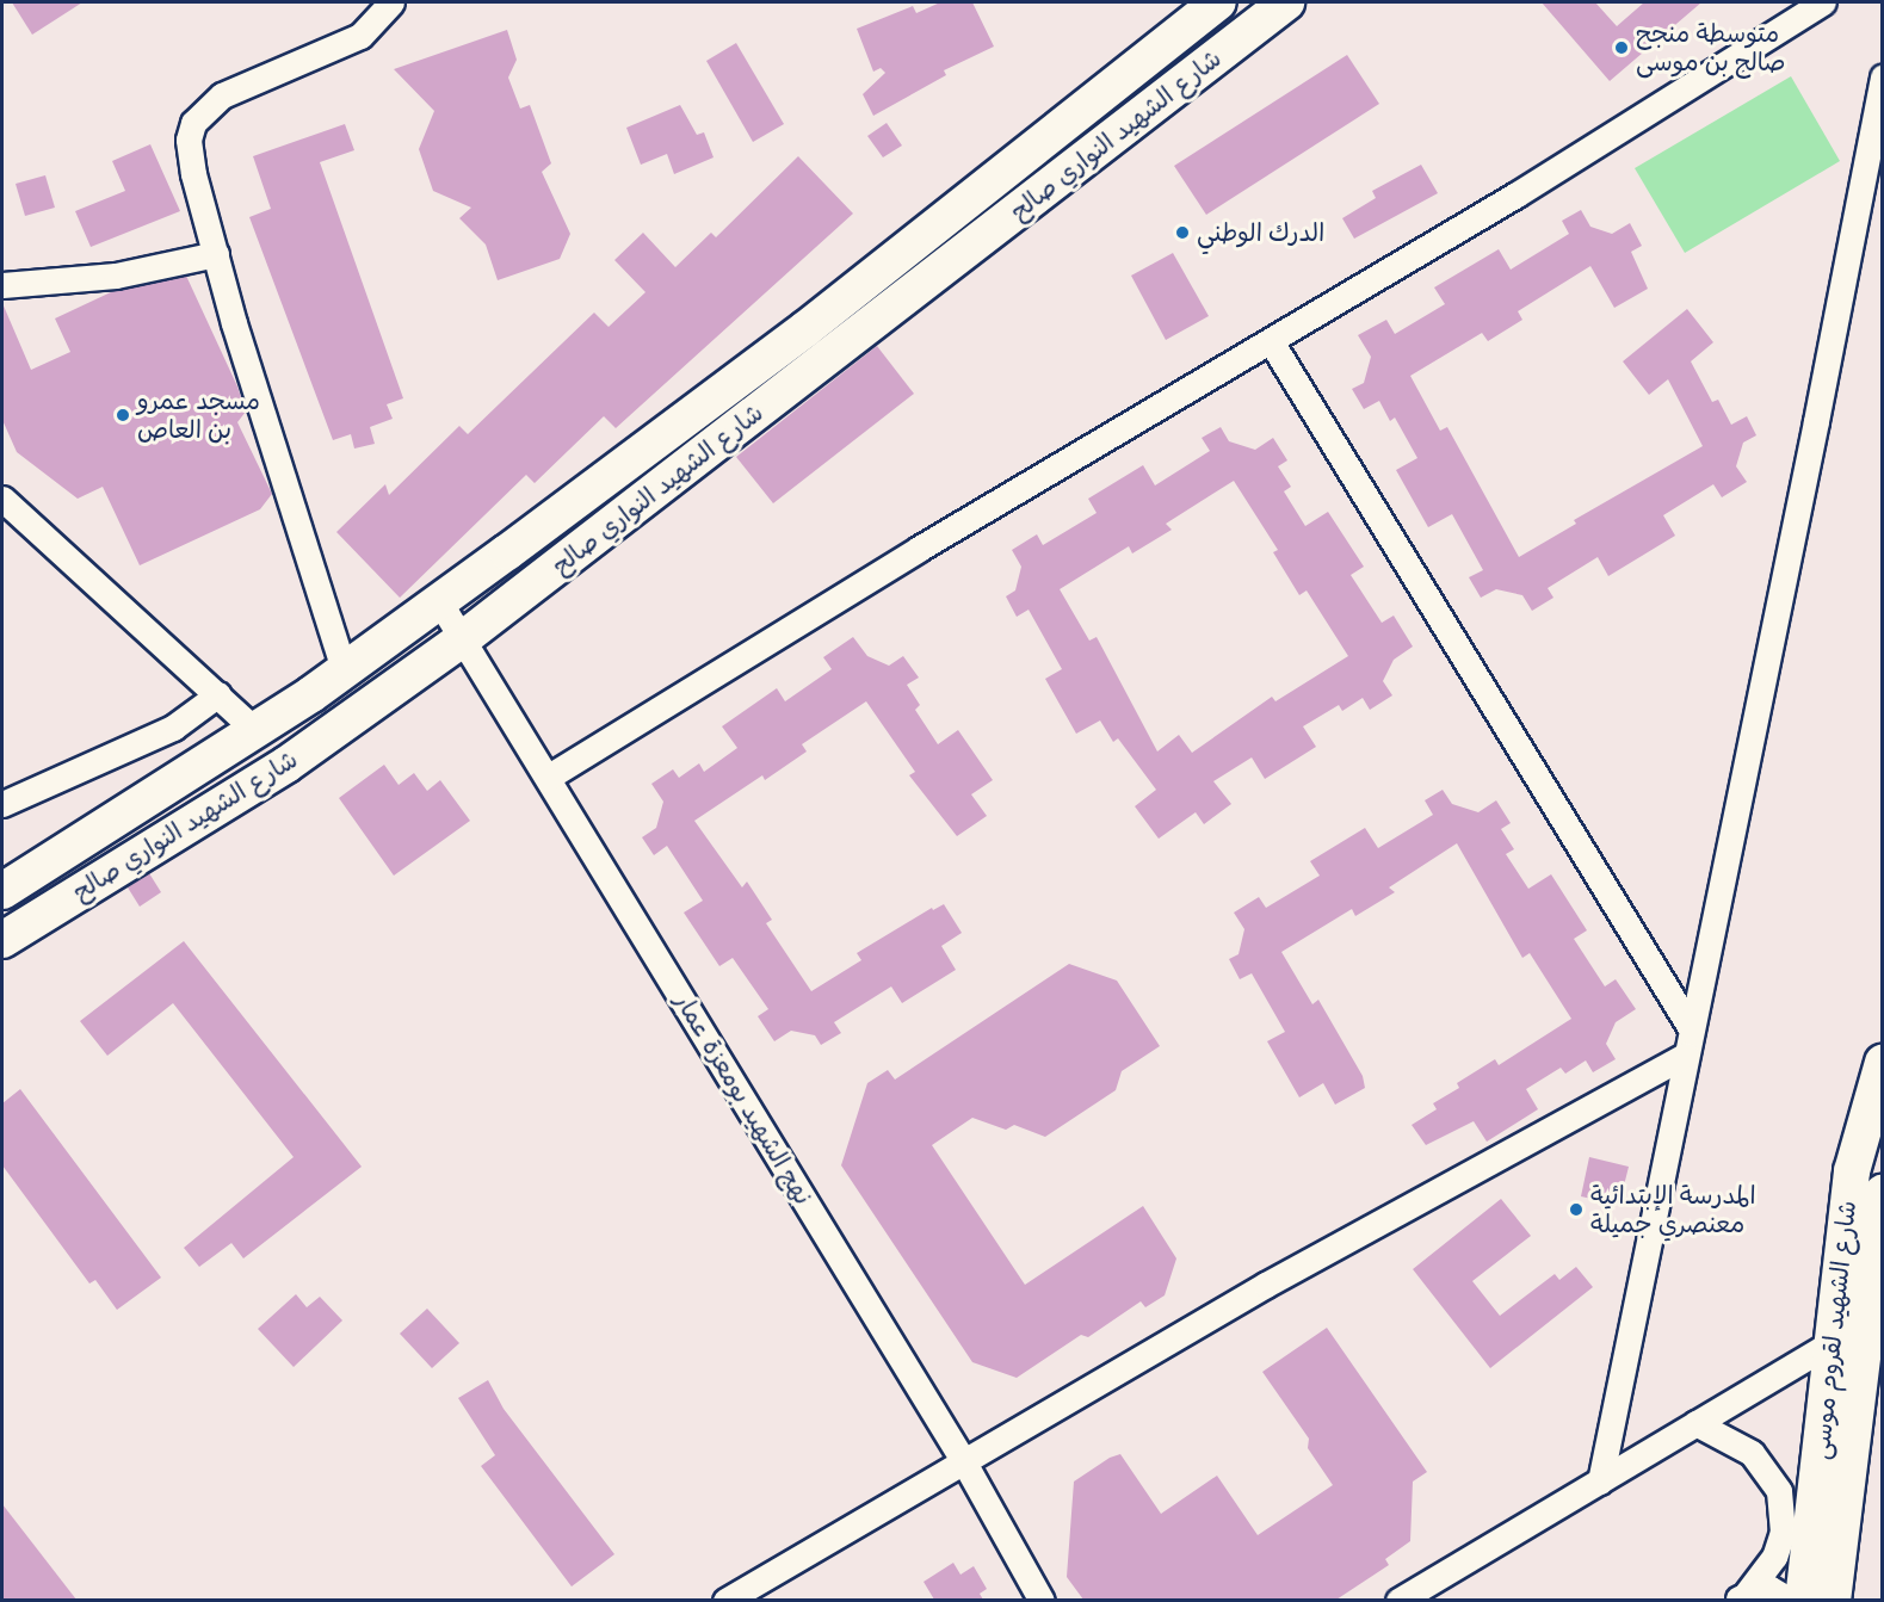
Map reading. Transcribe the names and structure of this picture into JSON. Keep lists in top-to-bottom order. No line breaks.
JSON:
{"streets":{"street":["شارع الشهيد النواري صالح","نهج الشهيد بومعزة عمار","شارع الشهيد لقروم موسى"]},"crossings":[["شارع الشهيد النواري صالح","نهج الشهيد بومعزة عمار"]],"places":["متوسطة منجح صالح بن موسى","الدرك الوطني","مسجد عمرو بن العاص","المدرسة الإبتدائية معنصري جميلة"]}
